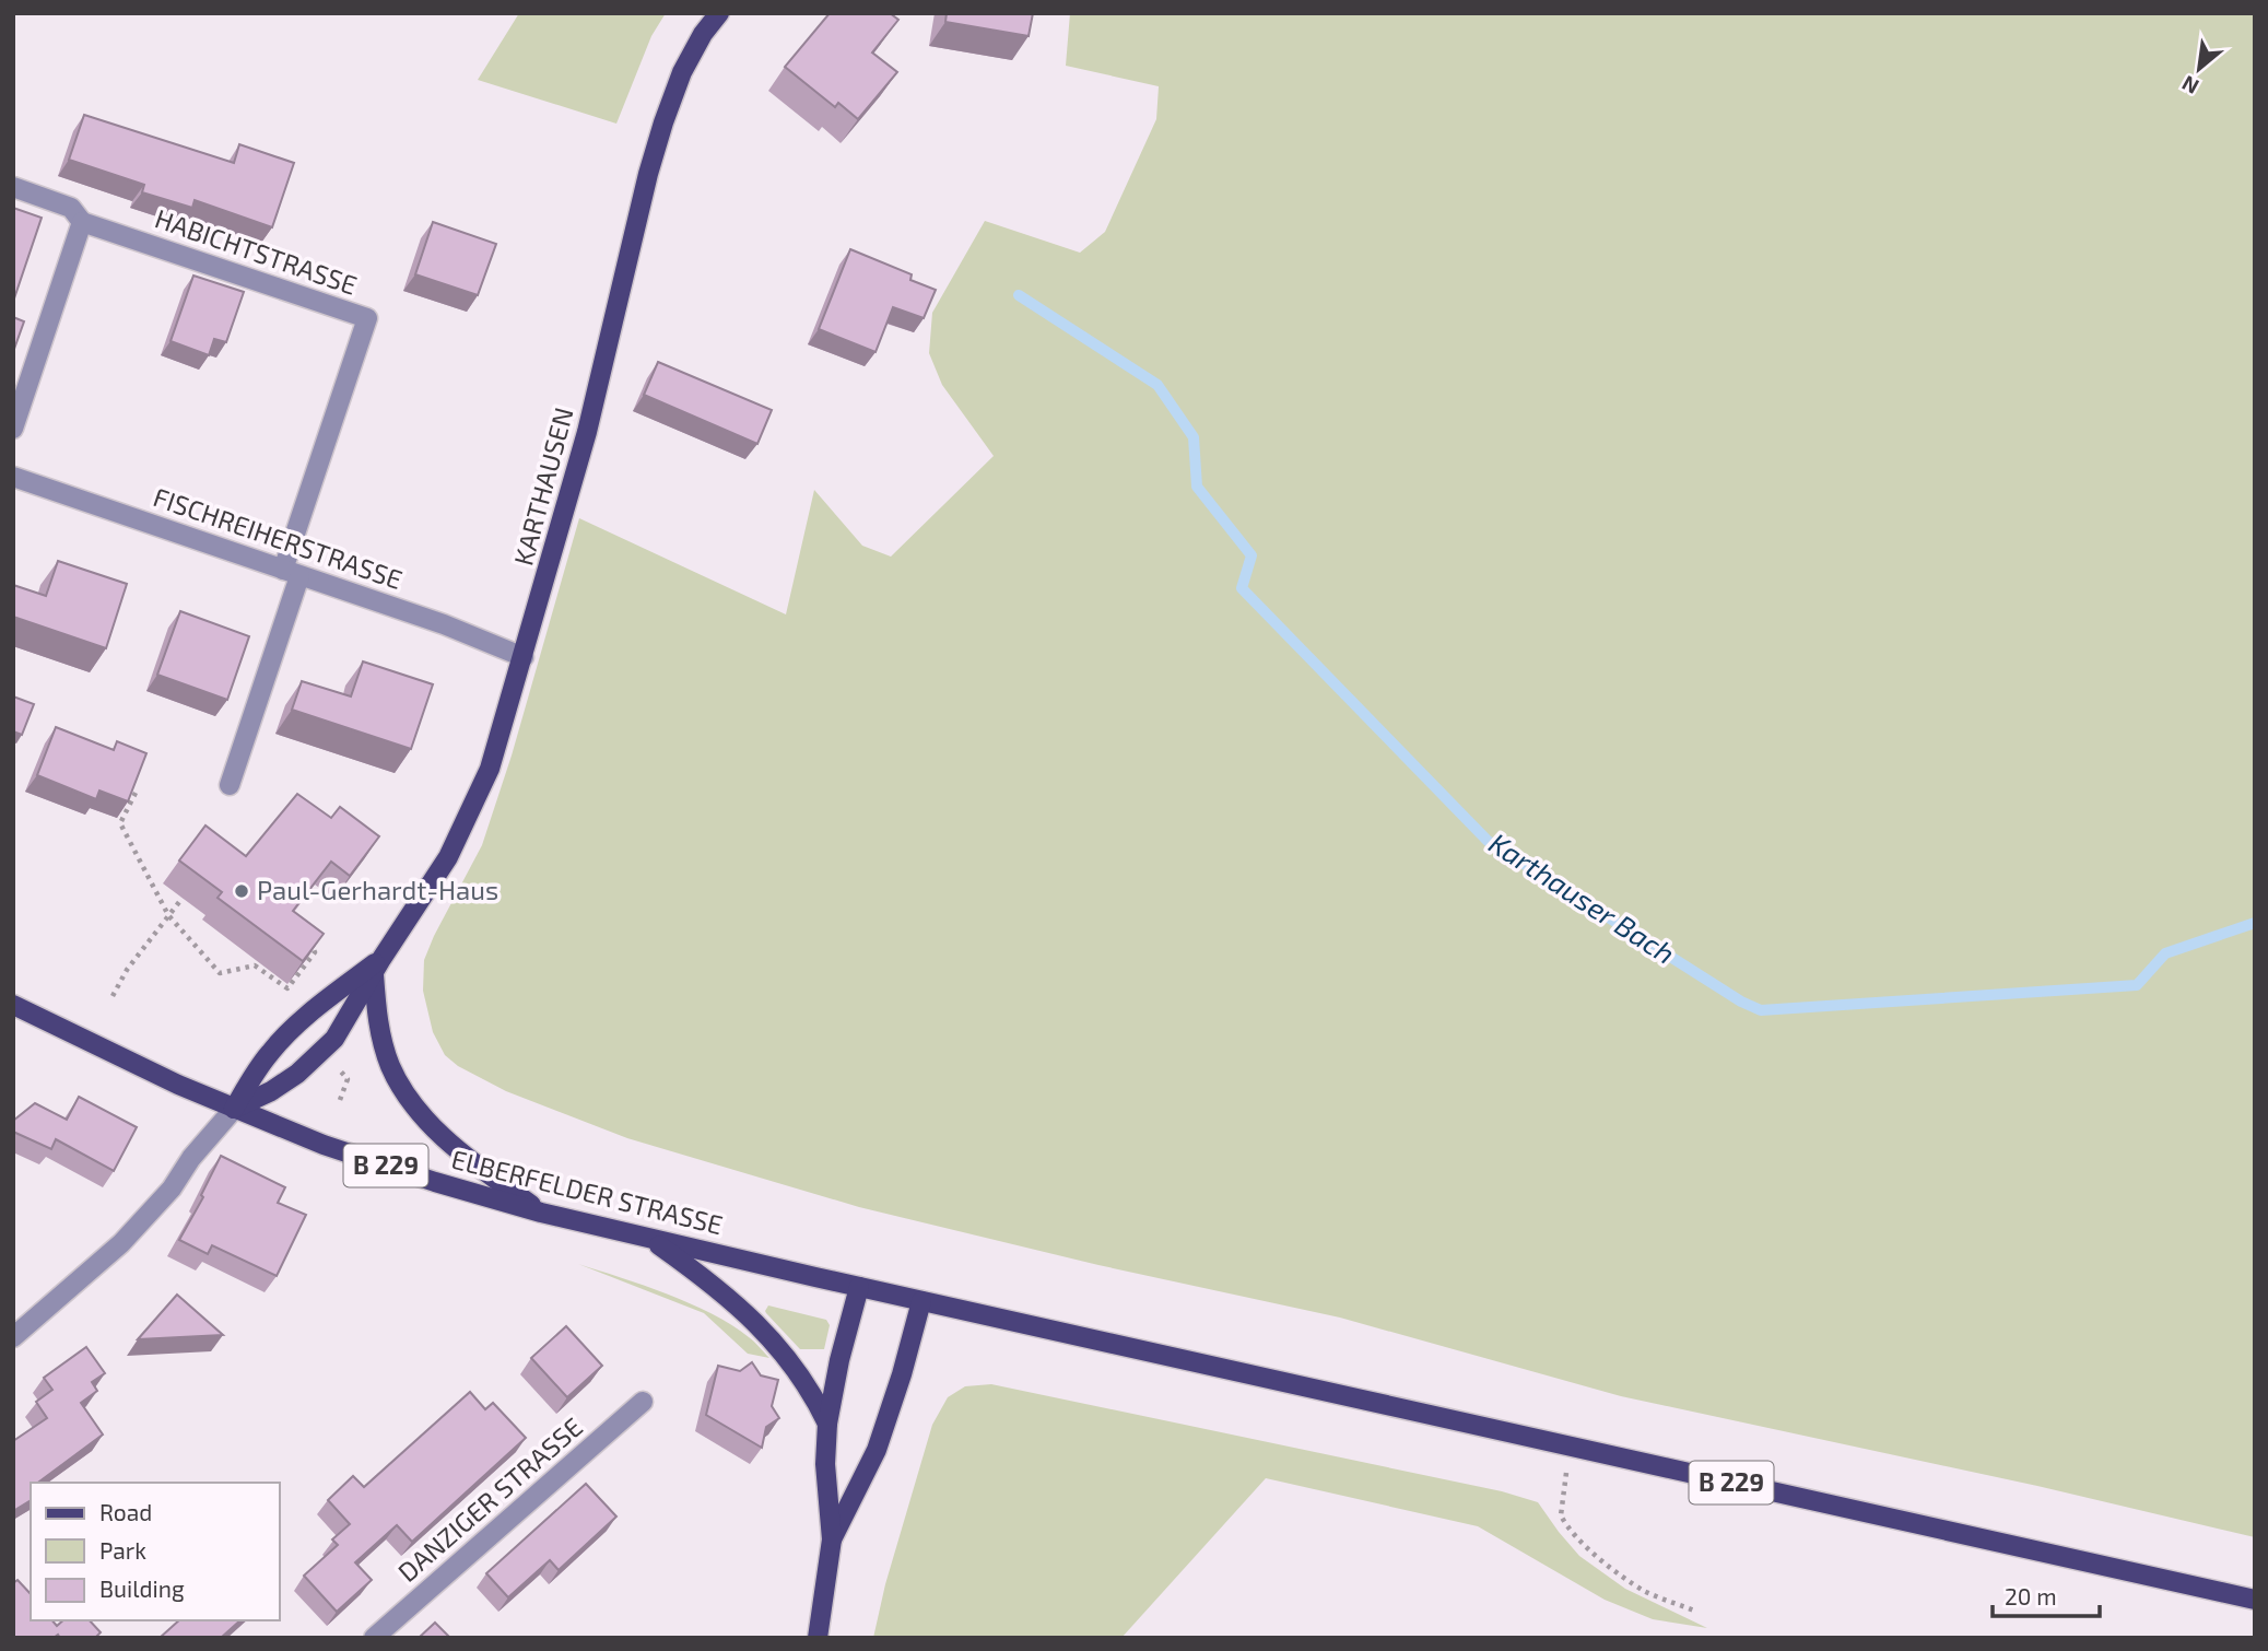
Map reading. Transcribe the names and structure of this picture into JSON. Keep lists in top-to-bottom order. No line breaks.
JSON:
{"streets":{"main road":["KARTHAUSEN","B 229","ELBERFELDER STRASSE"],"street":["HABICHTSTRASSE","FISCHREIHERSTRASSE","DANZIGER STRASSE"]},"crossings":[["HABICHTSTRASSE","FISCHREIHERSTRASSE"],["KARTHAUSEN","FISCHREIHERSTRASSE"],["KARTHAUSEN","ELBERFELDER STRASSE"],["B 229","ELBERFELDER STRASSE"]],"water":["Karthauser Bach"],"places":["Paul-Gerhardt-Haus"],"legend":["Road","Park","Building"],"scale_bar":"20 m","north":"bottom left"}
